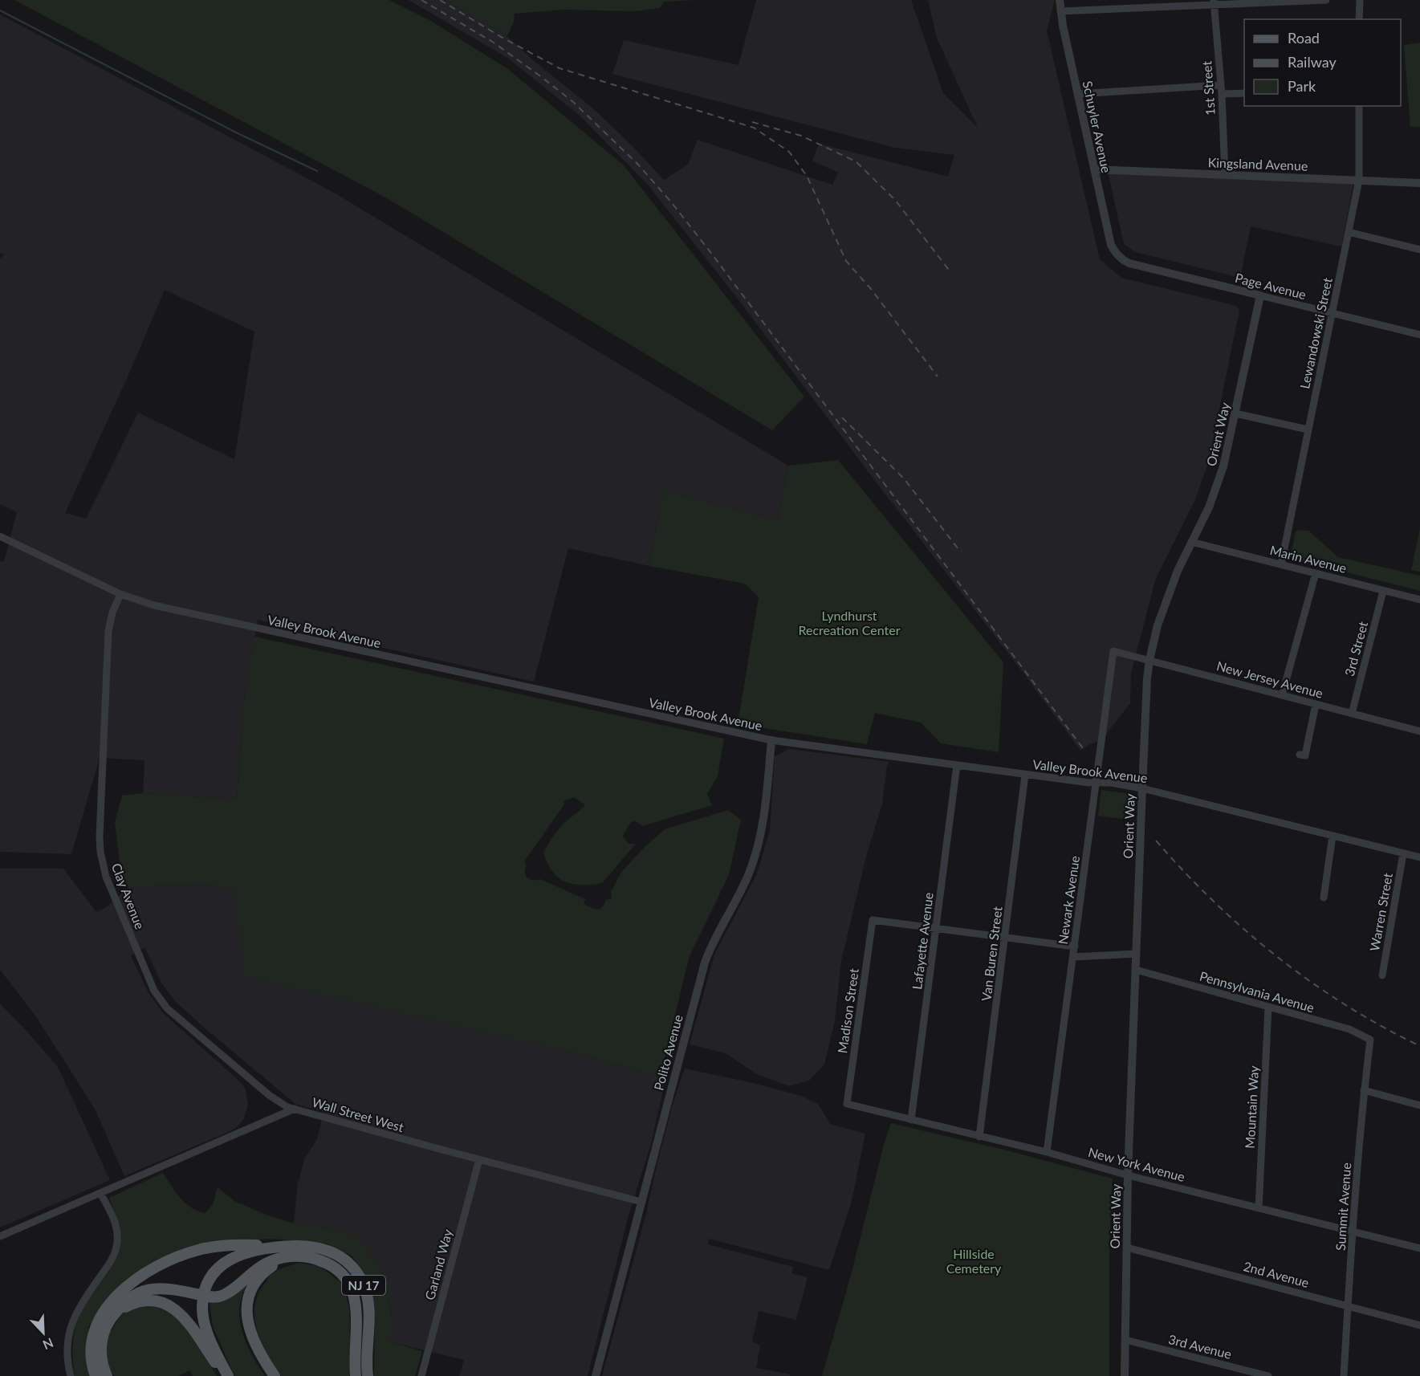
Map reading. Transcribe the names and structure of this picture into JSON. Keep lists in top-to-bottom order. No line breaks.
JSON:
{"streets":{"main road":["NJ 17"],"street":["1st Street","Schuyler Avenue","Kingsland Avenue","Page Avenue","Lewandowski Street","Orient Way","Marin Avenue","Valley Brook Avenue","3rd Street","New Jersey Avenue","Clay Avenue","Newark Avenue","Warren Street","Lafayette Avenue","Van Buren Street","Pennsylvania Avenue","Madison Street","Polito Avenue","Mountain Way","Wall Street West","New York Avenue","Summit Avenue","Garland Way","2nd Avenue","3rd Avenue"]},"crossings":[["1st Street","Kingsland Avenue"],["Schuyler Avenue","Kingsland Avenue"],["Schuyler Avenue","Page Avenue"],["Kingsland Avenue","Lewandowski Street"],["Page Avenue","Lewandowski Street"],["Page Avenue","Orient Way"],["Lewandowski Street","Marin Avenue"],["Orient Way","Marin Avenue"],["Orient Way","Valley Brook Avenue"],["Orient Way","New Jersey Avenue"],["Orient Way","Pennsylvania Avenue"],["Orient Way","New York Avenue"],["Orient Way","2nd Avenue"],["Orient Way","3rd Avenue"],["Marin Avenue","3rd Street"],["Valley Brook Avenue","Clay Avenue"],["Valley Brook Avenue","Newark Avenue"],["Valley Brook Avenue","Warren Street"],["Valley Brook Avenue","Lafayette Avenue"],["Valley Brook Avenue","Van Buren Street"],["Valley Brook Avenue","Polito Avenue"],["3rd Street","New Jersey Avenue"],["New Jersey Avenue","Newark Avenue"],["Clay Avenue","Wall Street West"],["Newark Avenue","New York Avenue"],["Lafayette Avenue","Madison Street"],["Lafayette Avenue","New York Avenue"],["Van Buren Street","New York Avenue"],["Pennsylvania Avenue","Mountain Way"],["Pennsylvania Avenue","Summit Avenue"],["Madison Street","New York Avenue"],["Polito Avenue","Wall Street West"],["Mountain Way","New York Avenue"],["Wall Street West","Garland Way"],["New York Avenue","Summit Avenue"],["Summit Avenue","2nd Avenue"]],"parks":["Lyndhurst Recreation Center","Hillside Cemetery"],"legend":["Road","Railway","Park"],"north":"bottom right"}
